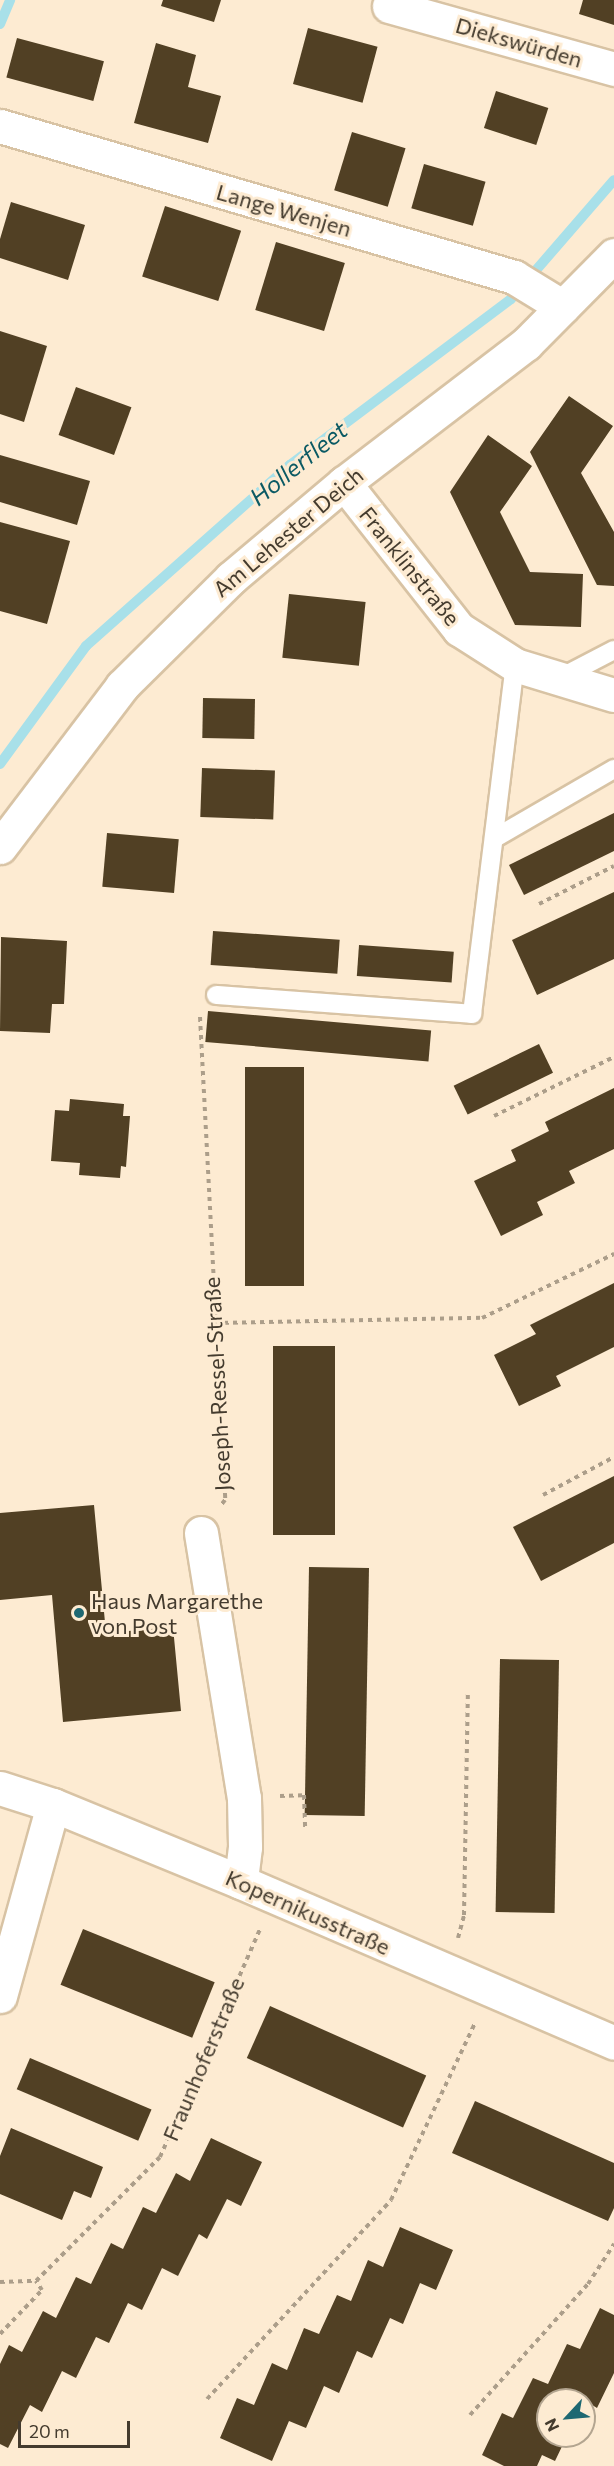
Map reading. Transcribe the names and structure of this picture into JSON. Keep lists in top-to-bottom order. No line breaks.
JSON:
{"streets":{"street":["Diekswürden","Lange Wenjen","Am Lehester Deich","Franklinstraße","Kopernikusstraße"],"path":["Joseph-Ressel-Straße","Fraunhoferstraße"]},"crossings":[["Lange Wenjen","Am Lehester Deich"],["Am Lehester Deich","Franklinstraße"],["Kopernikusstraße","Fraunhoferstraße"]],"water":["Hollerfleet"],"places":["Haus Margarethe von Post"],"scale_bar":"20 m","north":"bottom left"}
